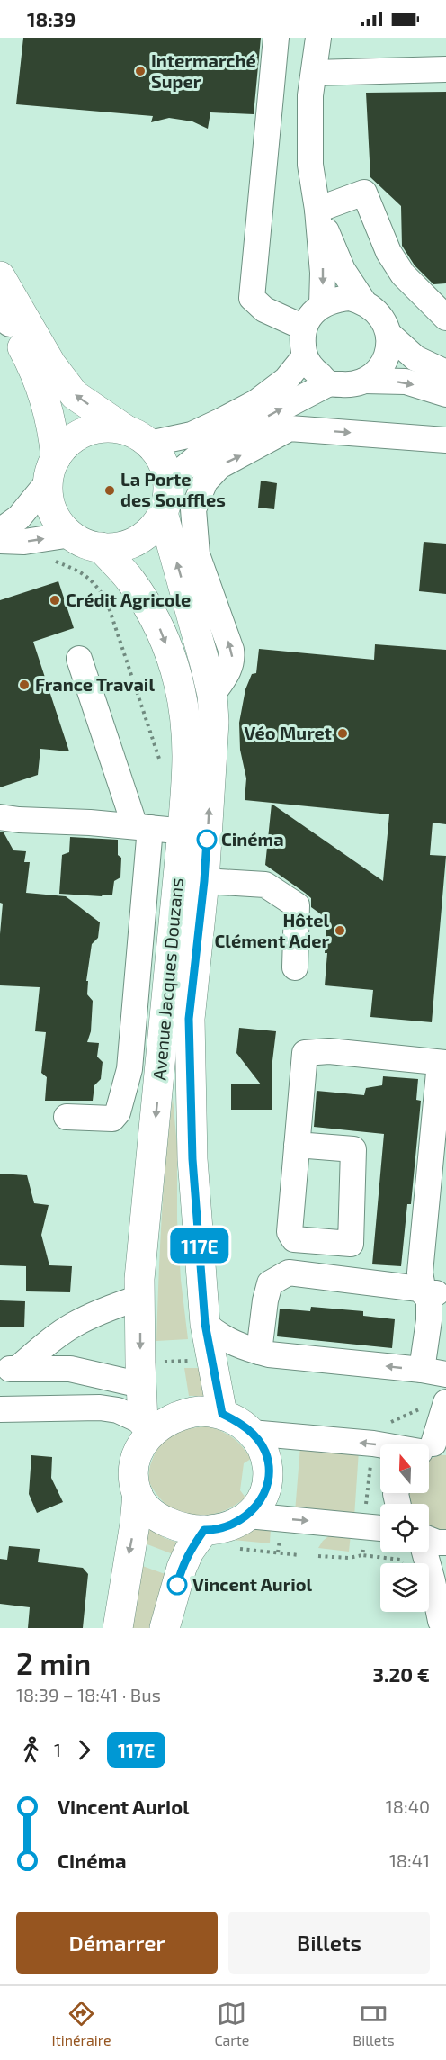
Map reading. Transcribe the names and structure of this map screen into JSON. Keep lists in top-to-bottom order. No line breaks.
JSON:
{"streets":{"main road":["Avenue Jacques Douzans"]},"places":["Intermarché Super","La Porte des Souffles","Crédit Agricole","France Travail","Véo Muret","Cinéma","Hôtel Clément Ader","Vincent Auriol"],"lines":["bus line 117E"],"north":"top","page":{"status":"18:39","on_map":"117E","heading":["2 min","18:39 – 18:41 · Bus","3.20 €"],"legs":["1","117E"],"list":[{"name":"Vincent Auriol","value":"18:40"},{"name":"Cinéma","value":"18:41"}],"buttons":["Démarrer","Billets"],"tabs":["Itinéraire","Carte","Billets"]}}
